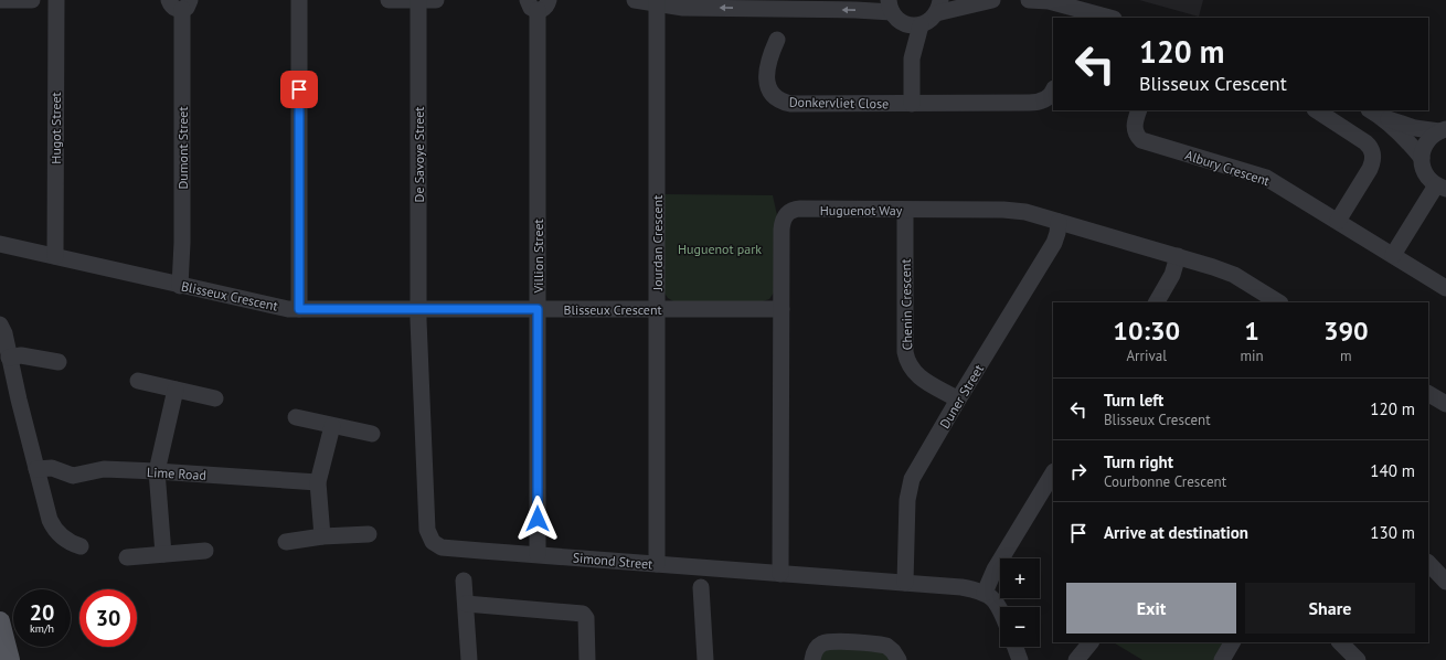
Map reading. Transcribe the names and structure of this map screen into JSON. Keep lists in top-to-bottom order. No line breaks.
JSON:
{"streets":{"street":["Donkervliet Close","Hugot Street","Dumont Street","De Savoye Street","Albury Crescent","Huguenot Way","Jourdan Crescent","Villion Street","Blisseux Crescent","Chenin Crescent","Duner Street","Lime Road","Simond Street"]},"crossings":[["Hugot Street","Blisseux Crescent"],["Dumont Street","Blisseux Crescent"],["De Savoye Street","Blisseux Crescent"],["De Savoye Street","Simond Street"],["Huguenot Way","Blisseux Crescent"],["Huguenot Way","Chenin Crescent"],["Huguenot Way","Duner Street"],["Huguenot Way","Simond Street"],["Jourdan Crescent","Blisseux Crescent"],["Jourdan Crescent","Simond Street"],["Villion Street","Blisseux Crescent"],["Villion Street","Simond Street"],["Blisseux Crescent","Simond Street"],["Chenin Crescent","Duner Street"],["Duner Street","Simond Street"]],"parks":["Huguenot park"],"page":{"turn":["120 m","Blisseux Crescent"],"eta":["10:30","Arrival","1","min","390","m"],"list":[{"name":"Turn left","note":"Blisseux Crescent","value":"120 m"},{"name":"Turn right","note":"Courbonne Crescent","value":"140 m"},{"name":"Arrive at destination","value":"130 m"}],"map_buttons":["+","−"],"buttons":["Exit","Share"],"speed":"20 km/h","limit":"30"}}
